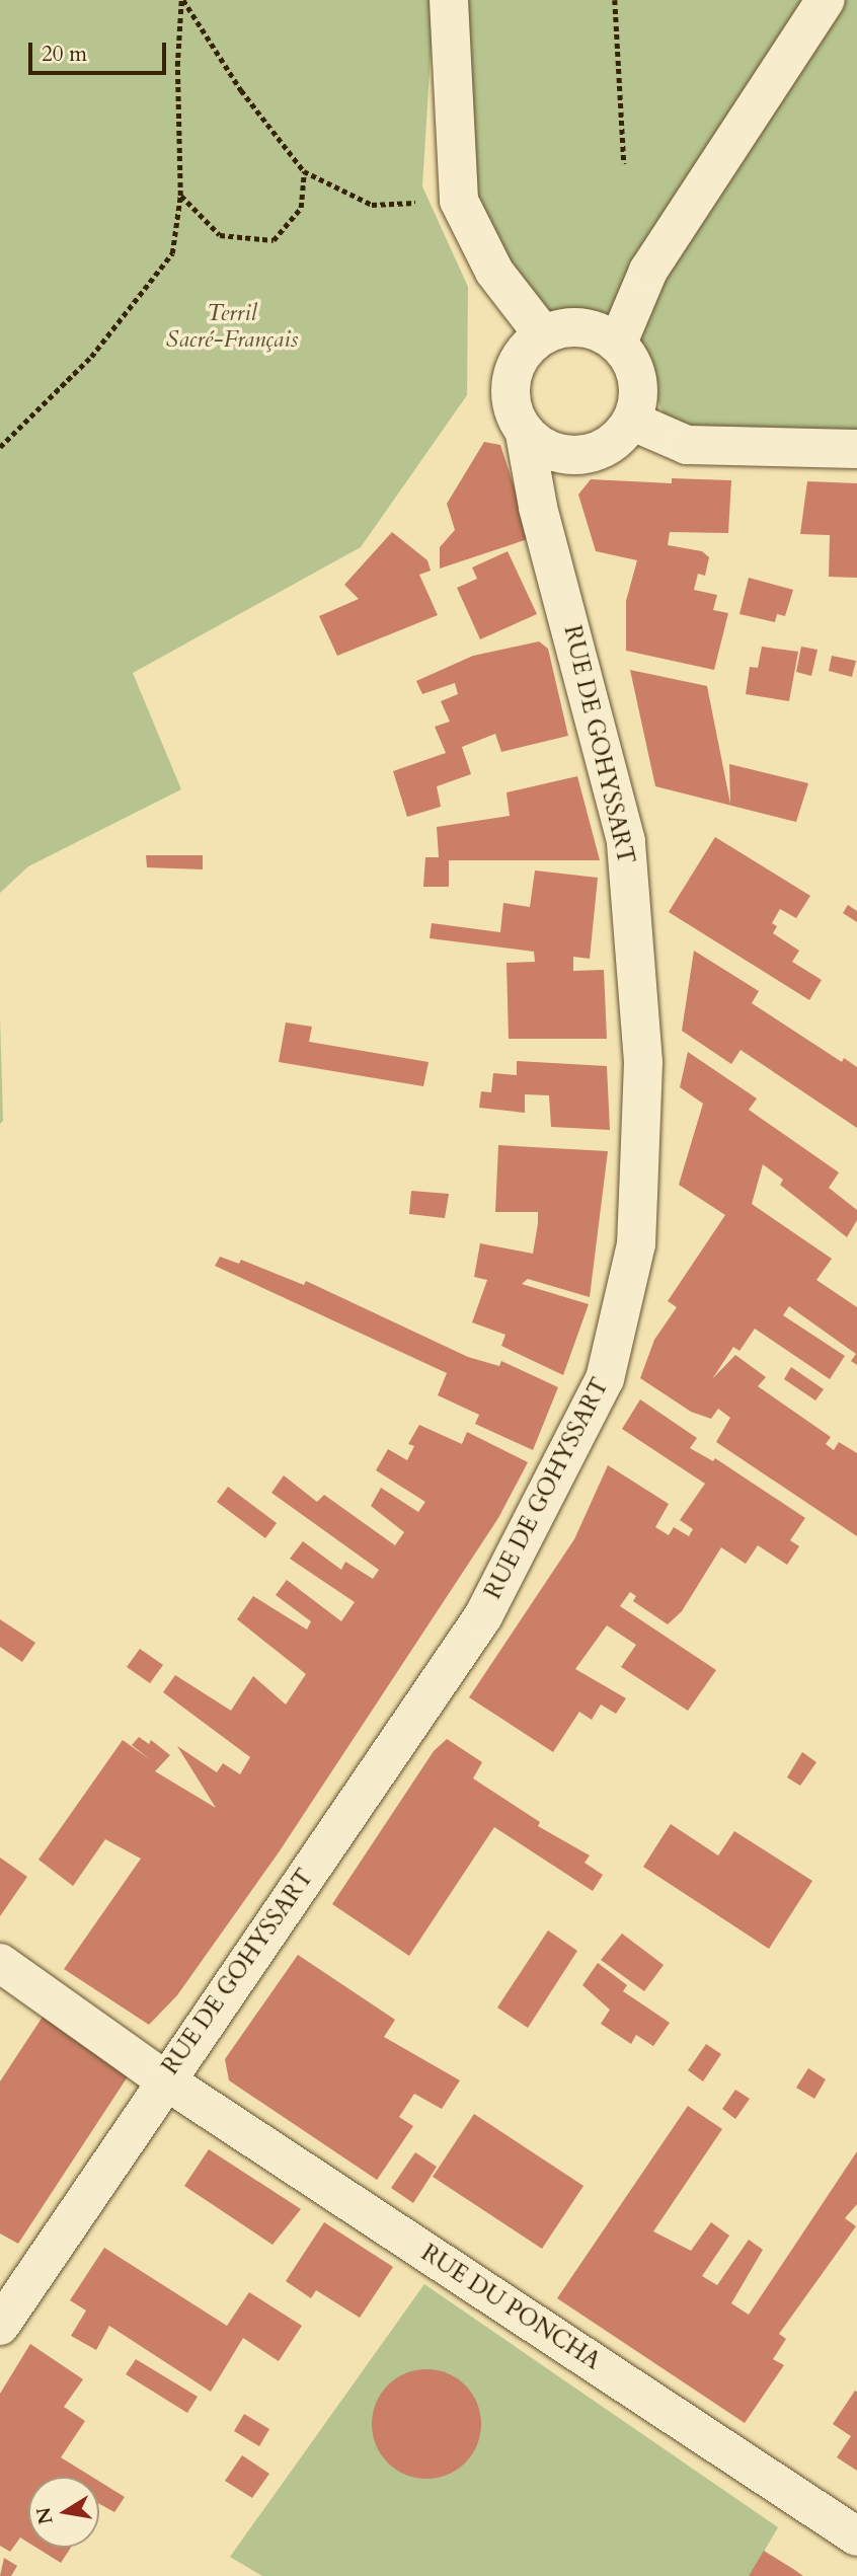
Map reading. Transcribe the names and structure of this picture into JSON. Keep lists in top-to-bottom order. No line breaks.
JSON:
{"streets":{"street":["RUE DE GOHYSSART","RUE DU PONCHA"]},"crossings":[["RUE DE GOHYSSART","RUE DU PONCHA"]],"parks":["Terril Sacré-Français"],"scale_bar":"20 m","north":"left"}
